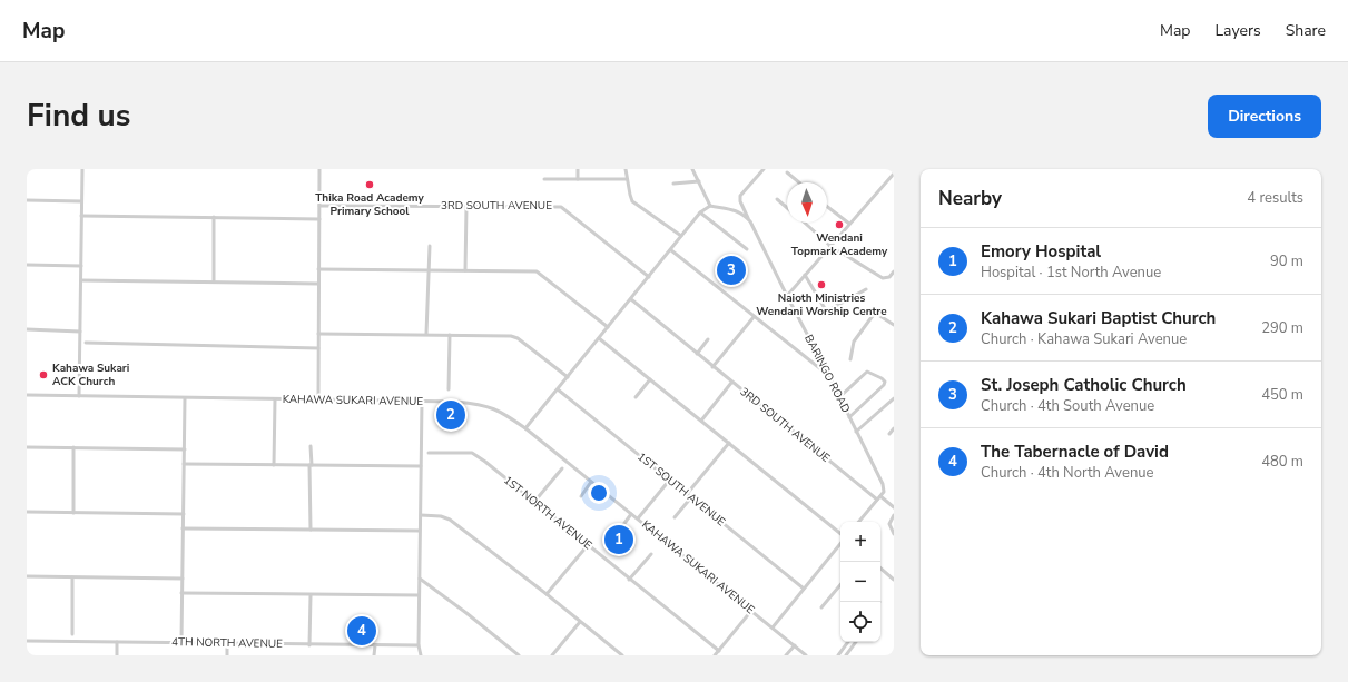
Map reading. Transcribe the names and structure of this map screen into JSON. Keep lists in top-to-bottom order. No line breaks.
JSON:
{"streets":{"street":["3RD SOUTH AVENUE","BARINGO ROAD","KAHAWA SUKARI AVENUE","1ST SOUTH AVENUE","1ST NORTH AVENUE","4TH NORTH AVENUE"]},"places":["Thika Road Academy Primary School","Wendani Topmark Academy","Naioth Ministries Wendani Worship Centre","Kahawa Sukari ACK Church"],"north":"bottom","page":{"header":"Map","nav":["Map","Layers","Share"],"title":"Find us","buttons":"Directions","heading":["Nearby","4 results"],"list":[{"mark":"1","name":"Emory Hospital","note":"Hospital · 1st North Avenue","value":"90 m"},{"mark":"2","name":"Kahawa Sukari Baptist Church","note":"Church · Kahawa Sukari Avenue","value":"290 m"},{"mark":"3","name":"St. Joseph Catholic Church","note":"Church · 4th South Avenue","value":"450 m"},{"mark":"4","name":"The Tabernacle of David","note":"Church · 4th North Avenue","value":"480 m"}],"pins":["3","2","1","4"],"map_buttons":["+","−"]}}
